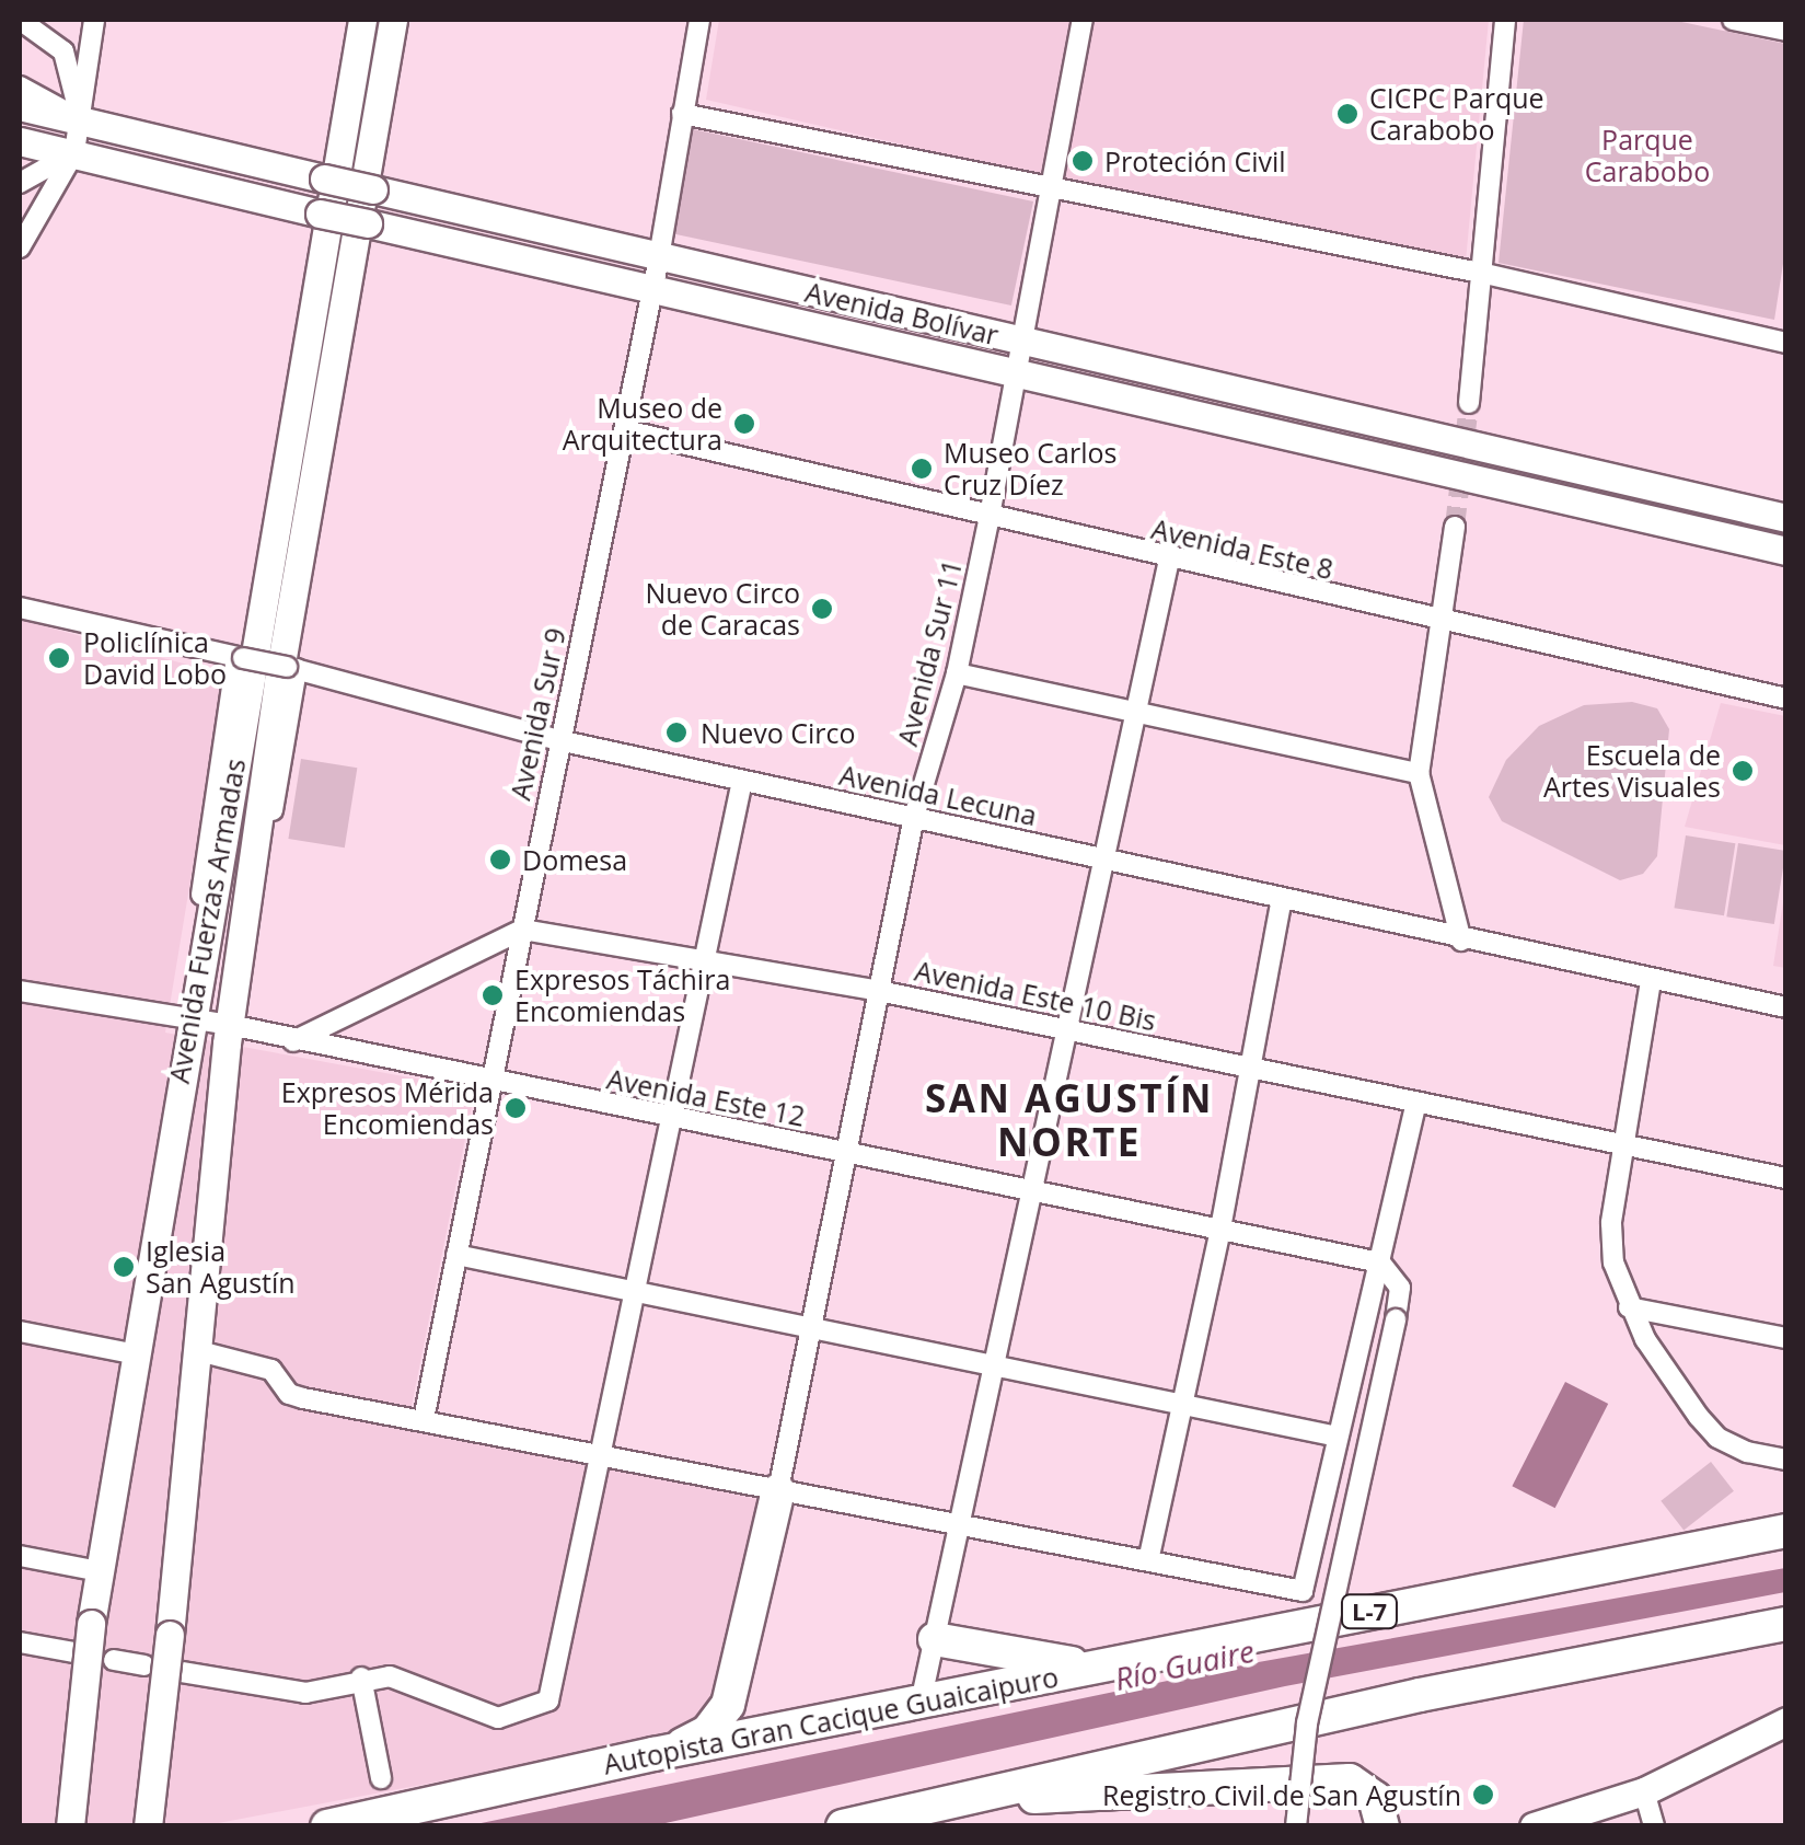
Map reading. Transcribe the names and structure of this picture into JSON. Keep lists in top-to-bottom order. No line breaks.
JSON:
{"streets":{"highway":["L-7","Autopista Gran Cacique Guaicaipuro"],"main road":["Avenida Bolívar","Avenida Fuerzas Armadas"],"street":["Avenida Este 8","Avenida Sur 11","Avenida Sur 9","Avenida Lecuna","Avenida Este 10 Bis","Avenida Este 12"]},"crossings":[["Avenida Bolívar","Avenida Sur 11"],["Avenida Bolívar","Avenida Sur 9"],["Avenida Este 8","Avenida Sur 11"],["Avenida Este 8","Avenida Sur 9"],["Avenida Sur 11","Avenida Lecuna"],["Avenida Sur 11","Avenida Este 10 Bis"],["Avenida Sur 11","Avenida Este 12"],["Avenida Sur 9","Avenida Lecuna"],["Avenida Sur 9","Avenida Este 10 Bis"],["Avenida Sur 9","Avenida Este 12"],["Avenida Fuerzas Armadas","Avenida Este 12"]],"districts":["SAN AGUSTÍN NORTE"],"water":["Río Guaire"],"parks":["Parque Carabobo"],"places":["CICPC Parque Carabobo","Proteción Civil","Museo de Arquitectura","Museo Carlos Cruz Díez","Nuevo Circo de Caracas","Policlínica David Lobo","Nuevo Circo","Escuela de Artes Visuales","Domesa","Expresos Táchira Encomiendas","Expresos Mérida Encomiendas","Iglesia San Agustín","Registro Civil de San Agustín"]}
